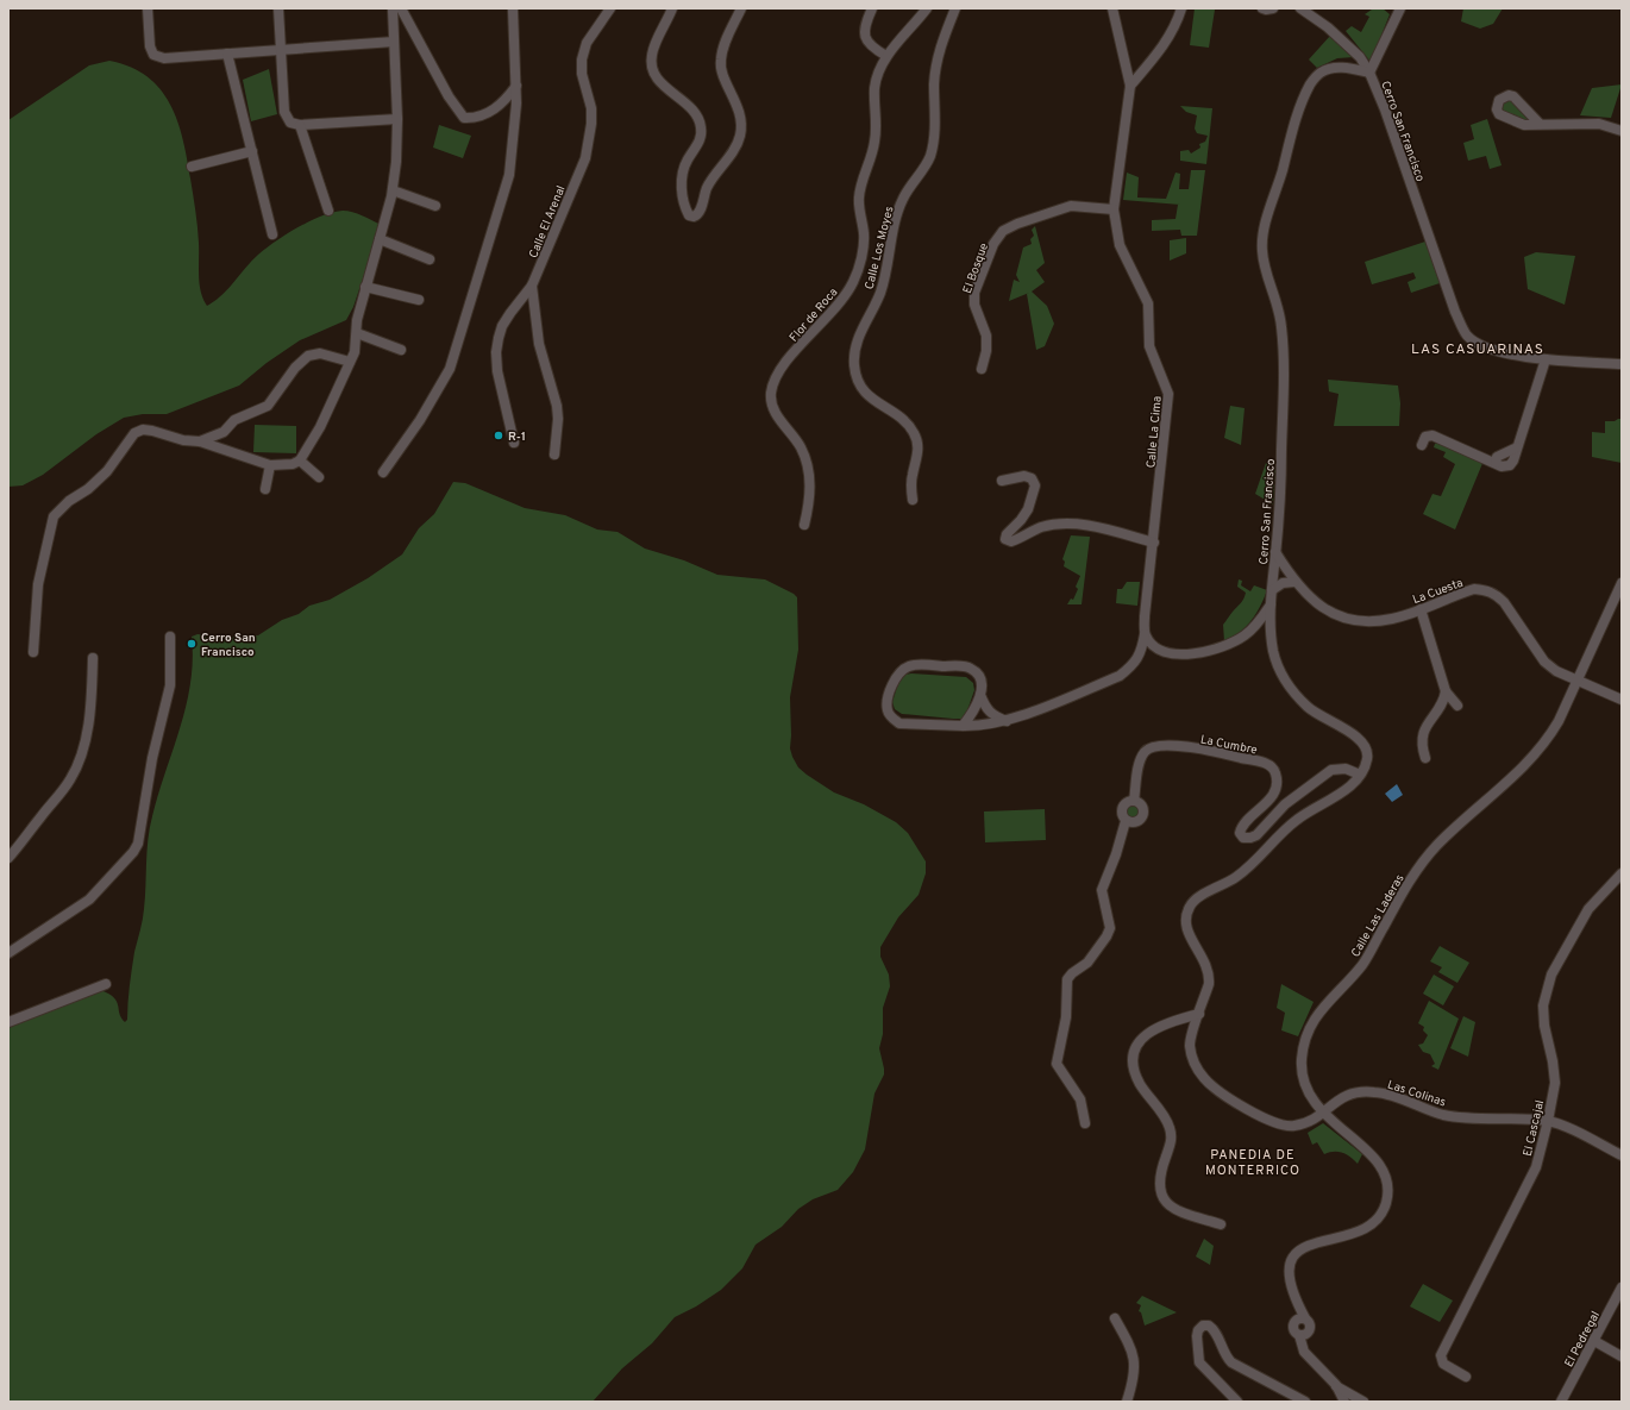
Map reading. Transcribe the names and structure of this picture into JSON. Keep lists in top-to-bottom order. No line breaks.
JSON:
{"streets":{"street":["Cerro San Francisco","Calle El Arenal","Calle Los Moyes","El Bosque","Flor de Roca","Calle La Cima","La Cuesta","La Cumbre","Calle Las Laderas","Las Colinas","El Cascajal","El Pedregal"]},"crossings":[["Cerro San Francisco","La Cuesta"],["Cerro San Francisco","La Cumbre"],["Cerro San Francisco","Las Colinas"],["El Bosque","Calle La Cima"],["La Cuesta","Calle Las Laderas"],["Calle Las Laderas","Las Colinas"],["Las Colinas","El Cascajal"]],"districts":["LAS CASUARINAS","PANEDIA DE MONTERRICO"],"places":["R-1","Cerro San Francisco"]}
